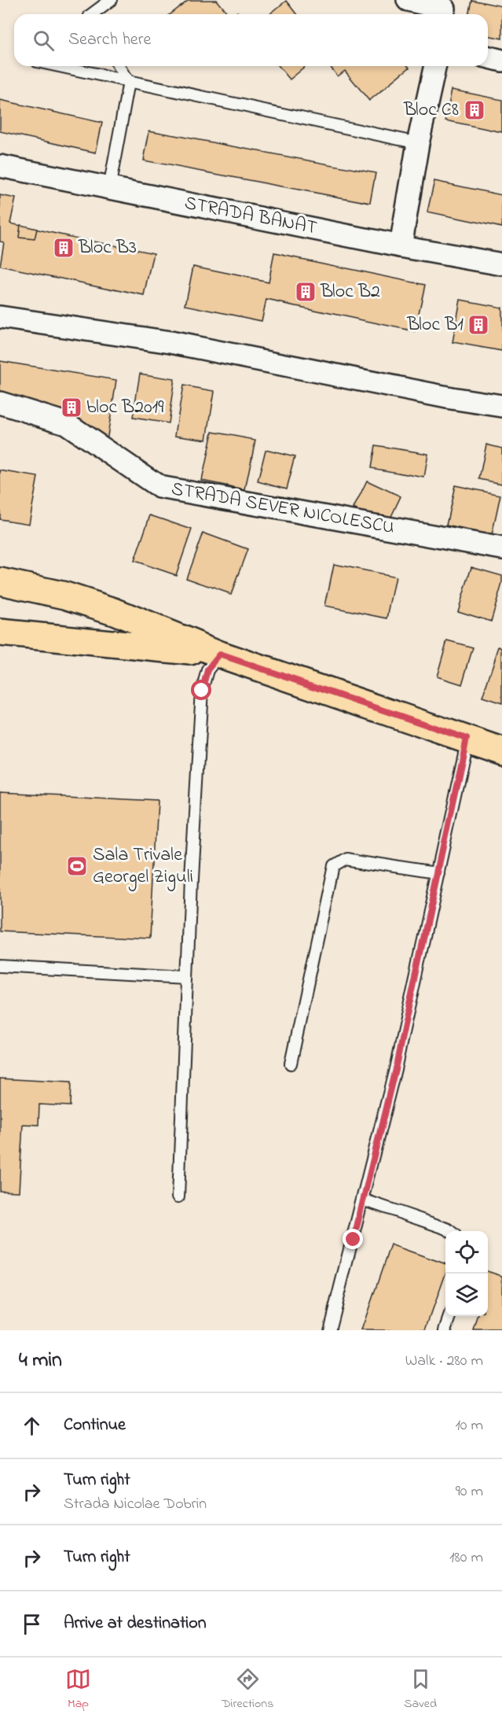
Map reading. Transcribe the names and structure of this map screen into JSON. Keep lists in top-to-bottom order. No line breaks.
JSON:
{"streets":{"street":["STRADA BANAT","STRADA SEVER NICOLESCU"]},"places":{"building":["Bloc C8","Bloc B3","Bloc B2","Bloc B1","bloc B2019"],"sports":["Sala Trivale Georgel Ziguli"]},"page":{"search":"Search here","heading":["4 min","Walk · 280 m"],"list":[["Continue","10 m"],["Turn right","Strada Nicolae Dobrin","90 m"],["Turn right","180 m"],"Arrive at destination"],"nav":["Map","Directions","Saved"]}}
